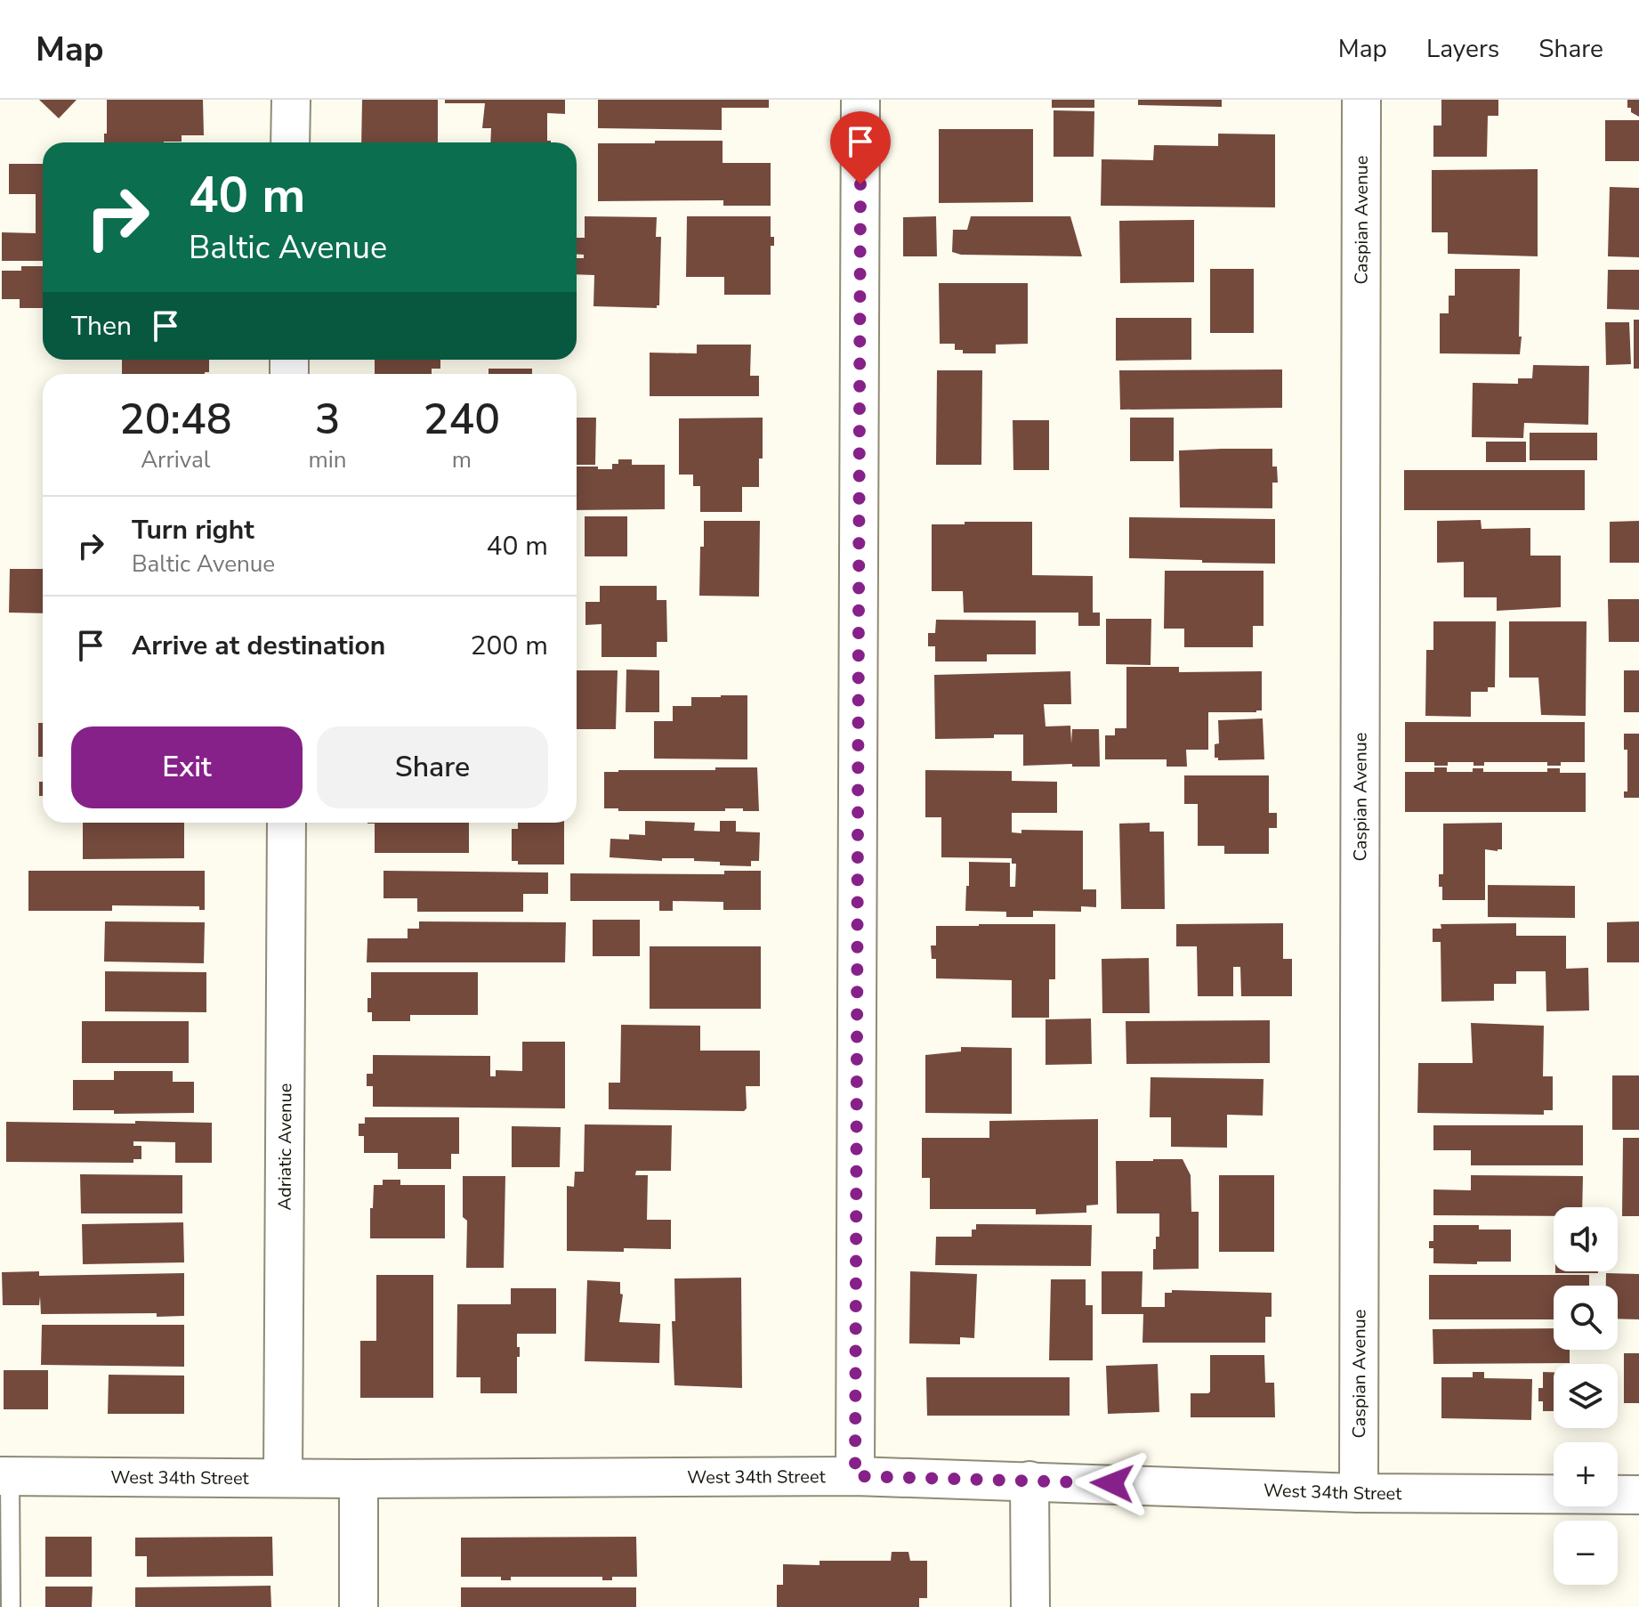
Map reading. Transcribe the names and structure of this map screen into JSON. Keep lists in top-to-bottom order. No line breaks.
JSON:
{"streets":{"street":["Caspian Avenue","Adriatic Avenue","West 34th Street"]},"crossings":[["Caspian Avenue","West 34th Street"],["Adriatic Avenue","West 34th Street"]],"page":{"header":"Map","nav":["Map","Layers","Share"],"turn":["40 m","Baltic Avenue"],"then":"Then","eta":["20:48","Arrival","3","min","240","m"],"list":[{"name":"Turn right","note":"Baltic Avenue","value":"40 m"},{"name":"Arrive at destination","value":"200 m"}],"buttons":["Exit","Share"],"map_buttons":["+","−"]}}
